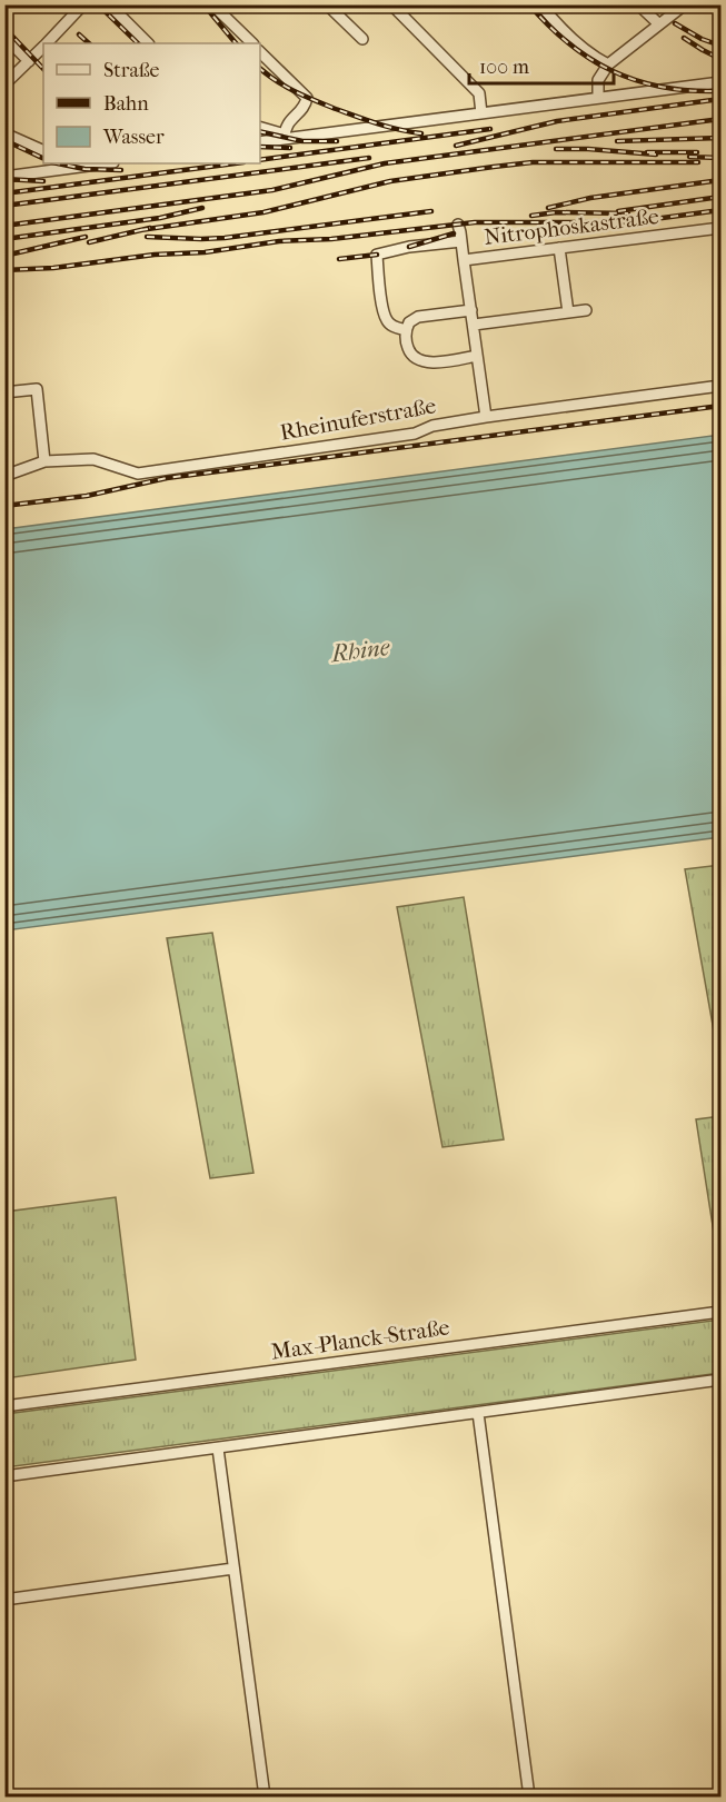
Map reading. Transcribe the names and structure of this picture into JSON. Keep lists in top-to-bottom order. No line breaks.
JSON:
{"streets":{"street":["Nitrophoskastraße","Rheinuferstraße","Max-Planck-Straße"]},"crossings":[["Nitrophoskastraße","Rheinuferstraße"]],"water":["Rhine"],"legend":["Straße","Bahn","Wasser"],"scale_bar":"100 m"}
